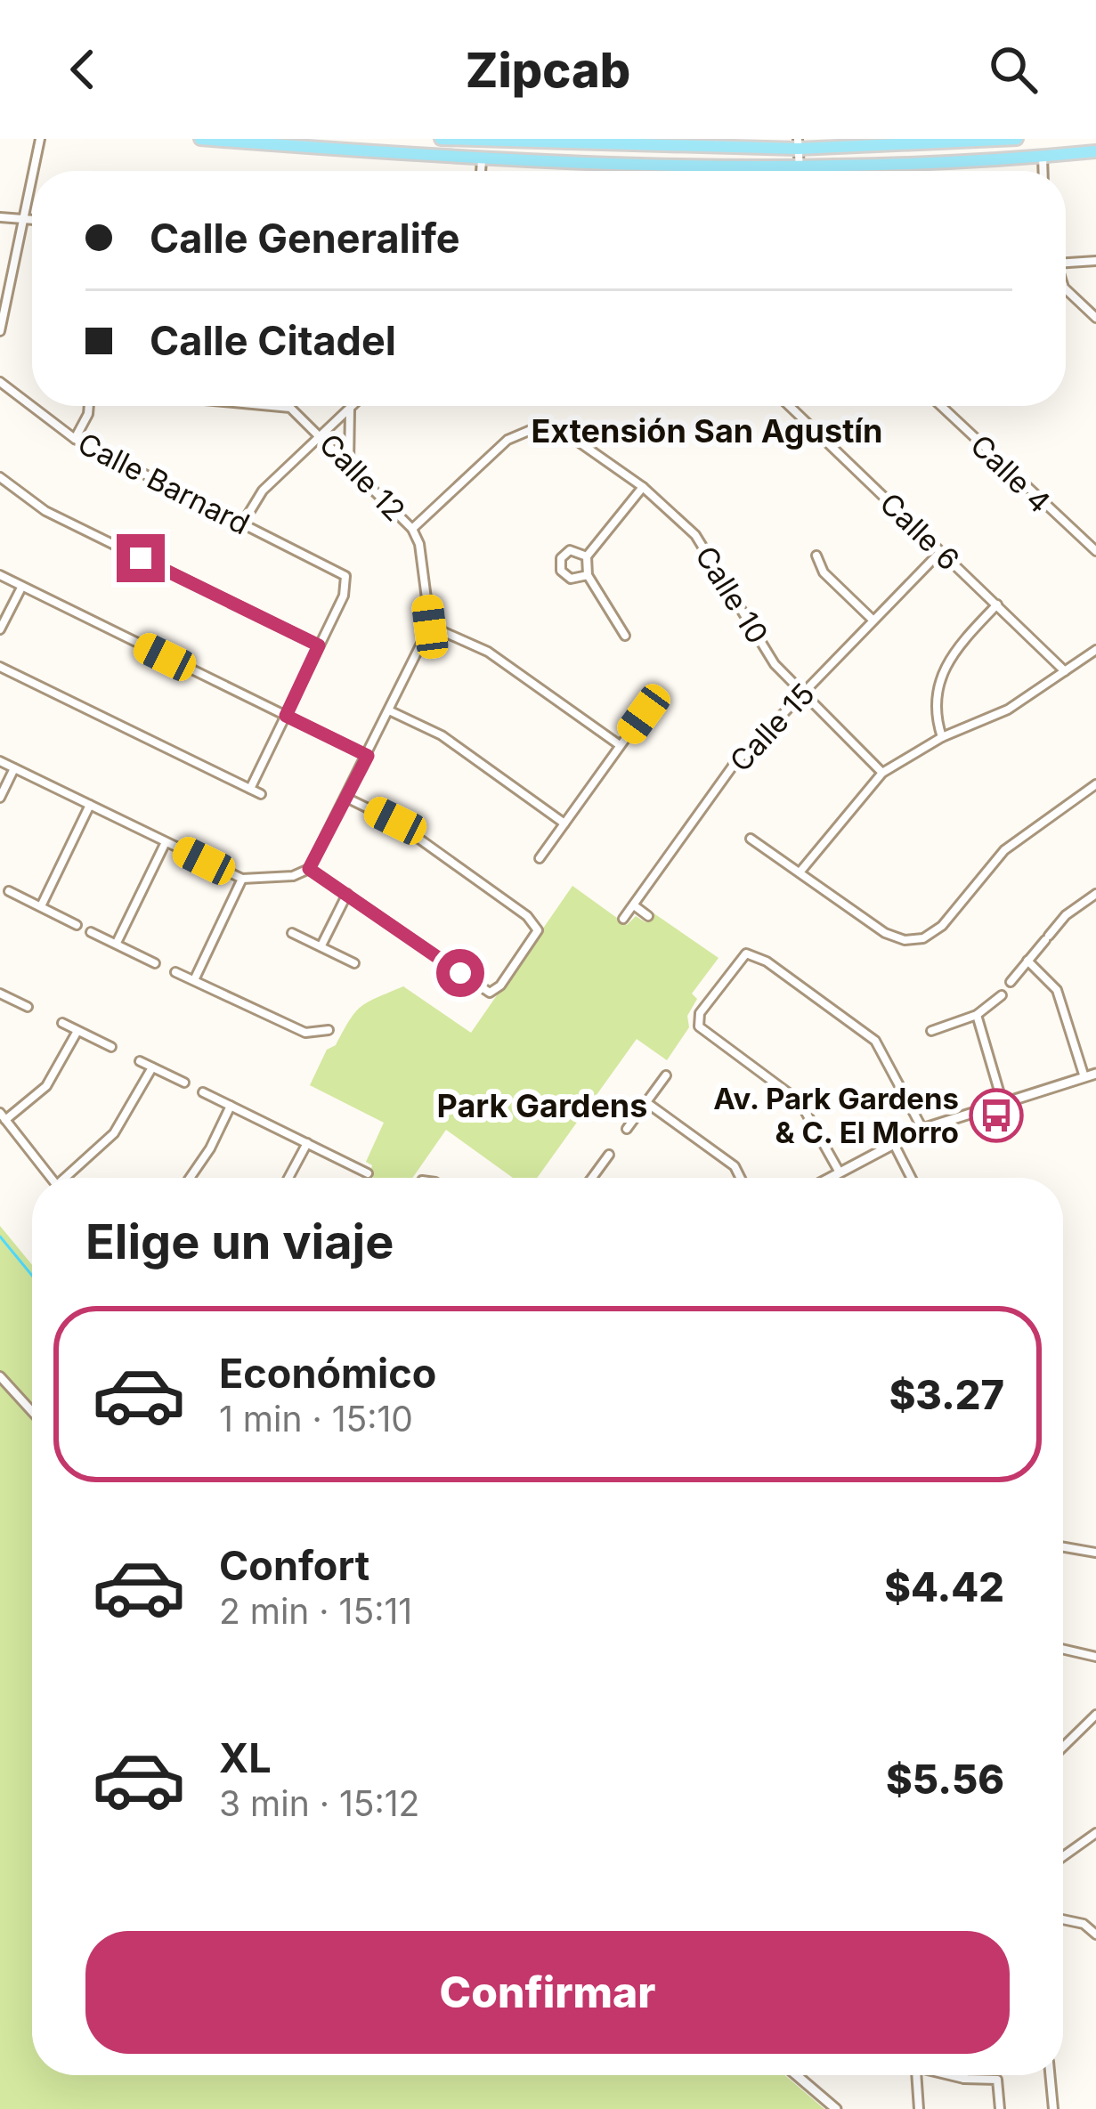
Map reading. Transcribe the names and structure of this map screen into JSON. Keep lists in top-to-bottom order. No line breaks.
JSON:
{"streets":{"street":["Calle 4","Calle 12","Calle Barnard","Calle 6","Calle 10","Calle 15"]},"crossings":[["Calle 12","Calle 10"],["Calle 6","Calle 15"],["Calle 10","Calle 15"]],"districts":["Extensión San Agustín","Park Gardens"],"places":{"bus stop":["Av. Park Gardens & C. El Morro"]},"page":{"header":"Zipcab","banner":["Calle Generalife","Calle Citadel"],"heading":"Elige un viaje","list":[{"name":"Económico","note":"1 min · 15:10","value":"$3.27"},{"name":"Confort","note":"2 min · 15:11","value":"$4.42"},{"name":"XL","note":"3 min · 15:12","value":"$5.56"}],"buttons":"Confirmar"}}
